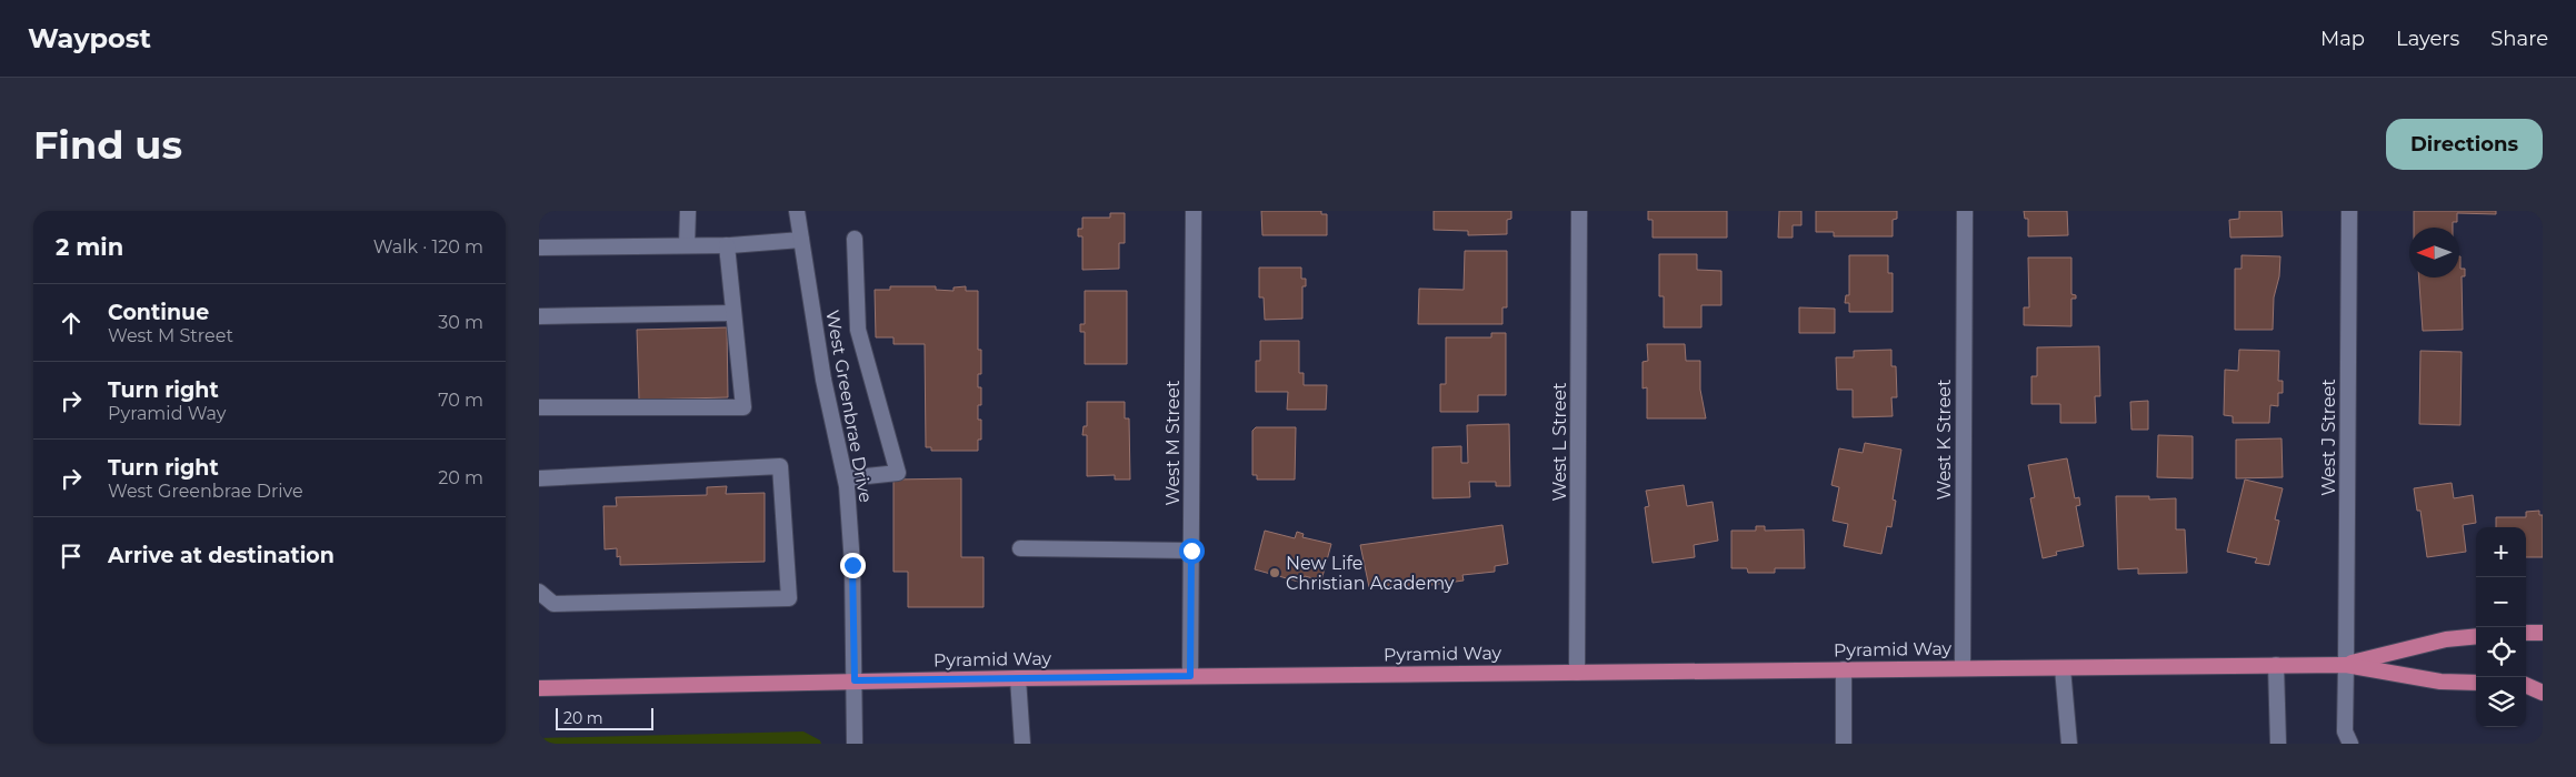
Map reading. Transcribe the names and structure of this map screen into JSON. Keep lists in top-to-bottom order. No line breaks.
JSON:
{"streets":{"main road":["Pyramid Way"],"street":["West Greenbrae Drive","West J Street","West K Street","West L Street","West M Street"]},"crossings":[["West Greenbrae Drive","Pyramid Way"],["West J Street","Pyramid Way"],["West K Street","Pyramid Way"],["West L Street","Pyramid Way"],["West M Street","Pyramid Way"]],"places":["New Life Christian Academy"],"scale_bar":"20 m","north":"left","page":{"header":"Waypost","nav":["Map","Layers","Share"],"buttons":"Directions","title":"Find us","heading":["2 min","Walk · 120 m"],"list":[["Continue","West M Street","30 m"],["Turn right","Pyramid Way","70 m"],["Turn right","West Greenbrae Drive","20 m"],"Arrive at destination"],"map_buttons":["+","−"],"scale":"20 m"}}
